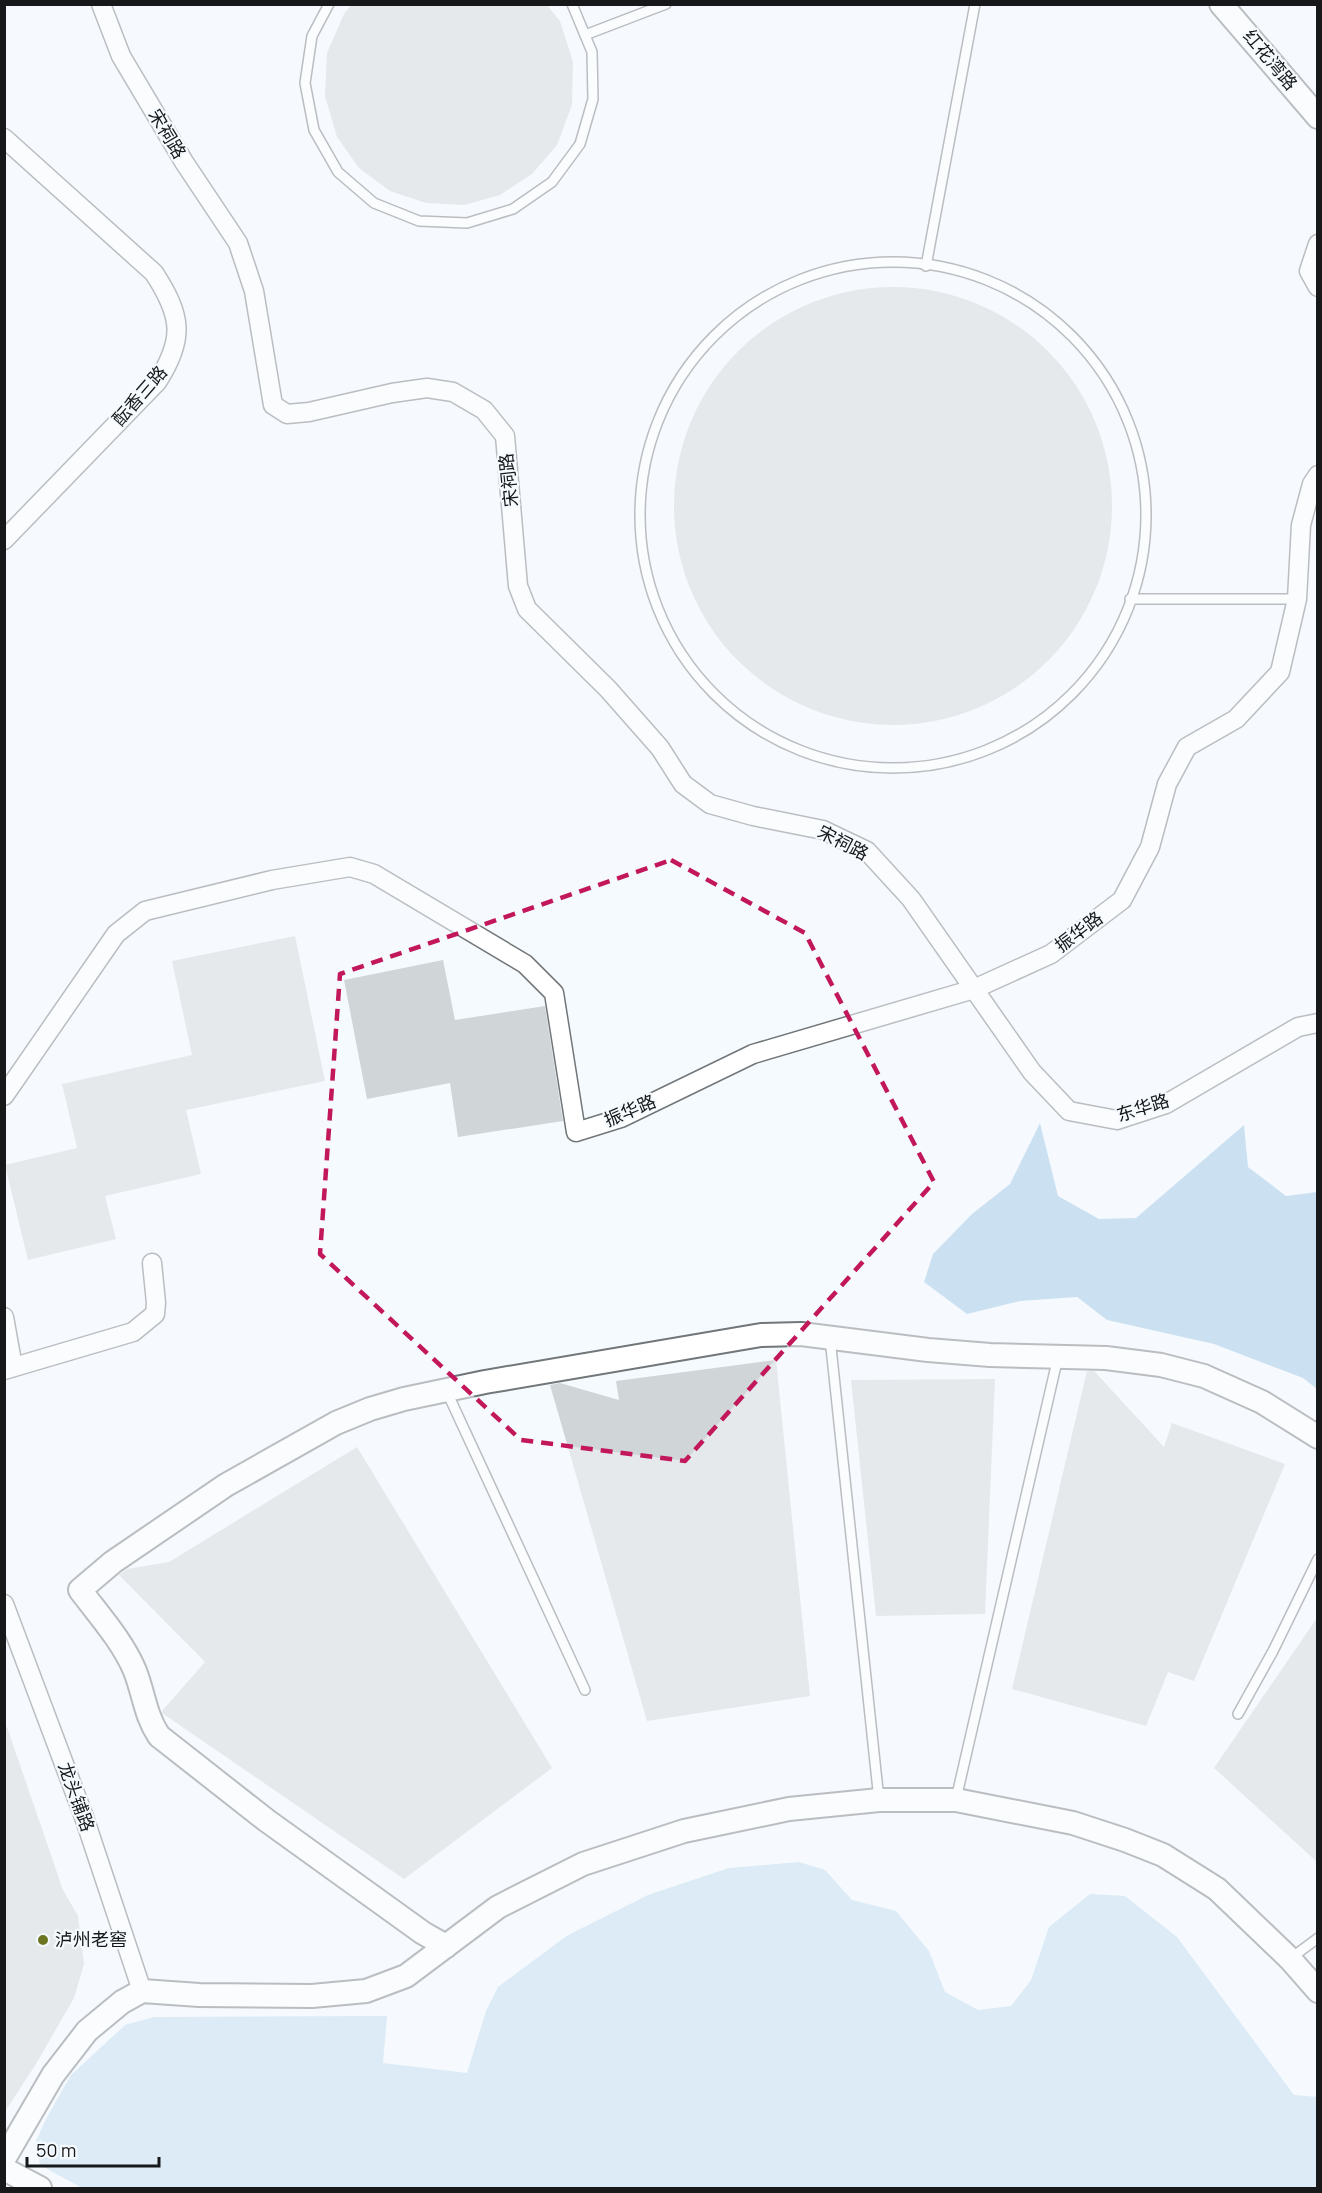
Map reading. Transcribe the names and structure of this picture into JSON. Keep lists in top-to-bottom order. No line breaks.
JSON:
{"streets":{"street":["红花湾路","宋祠路","酝香三路","振华路","东华路","龙头铺路"]},"crossings":[["宋祠路","振华路"],["宋祠路","东华路"],["振华路","东华路"]],"places":["泸州老窖"],"scale_bar":"50 m"}
